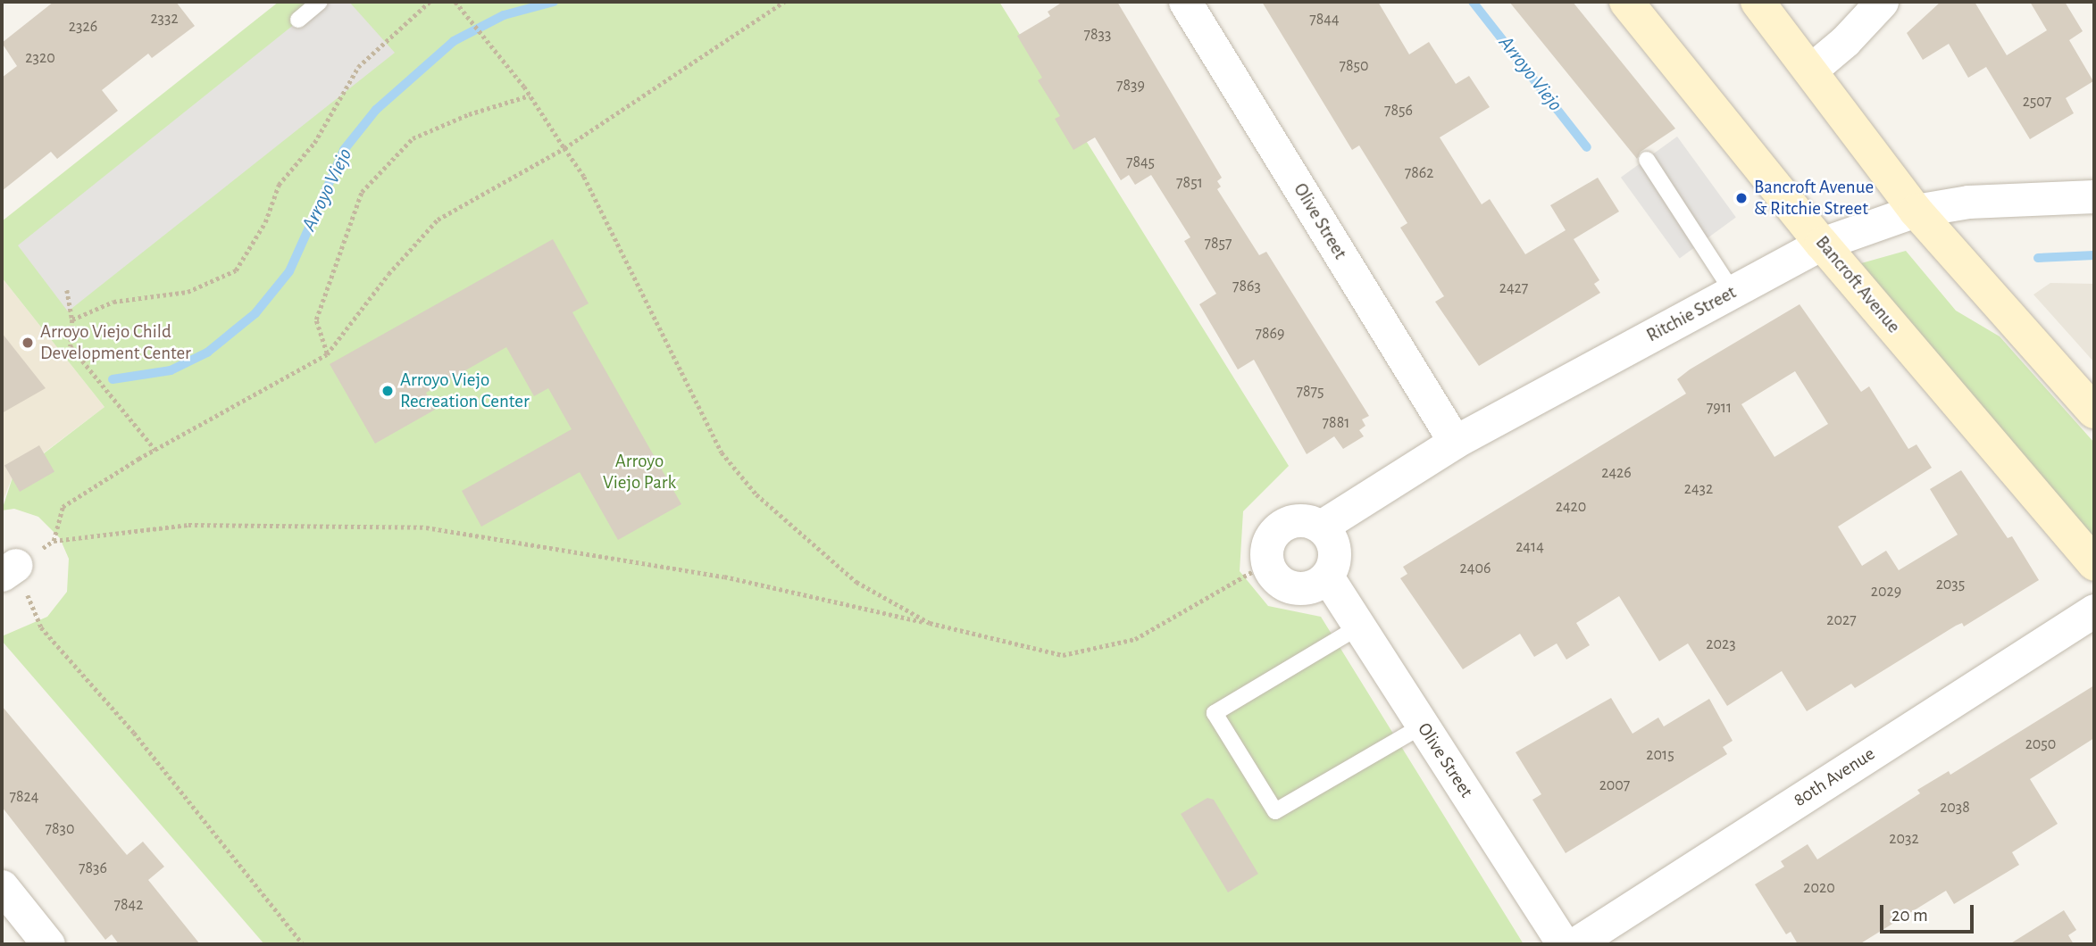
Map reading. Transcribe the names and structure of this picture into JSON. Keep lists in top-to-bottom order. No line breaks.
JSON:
{"streets":{"main road":["Bancroft Avenue"],"street":["Olive Street","Ritchie Street","80th Avenue"]},"crossings":[["Olive Street","Ritchie Street"],["Bancroft Avenue","Ritchie Street"]],"water":["Arroyo Viejo"],"parks":["Arroyo Viejo Park"],"places":["Bancroft Avenue & Ritchie Street","Arroyo Viejo Child Development Center","Arroyo Viejo Recreation Center"],"house_numbers":["2332","7844","2326","7833","2320","7850","7839","2507","7856","7845","7862","7851","7857","7863","2427","7869","7875","7911","7881","2426","2432","2420","2414","2406","2035","2029","2027","2023","2050","2015","2007","7824","2038","7830","2032","7836","2020","7842"],"scale_bar":"20 m"}
